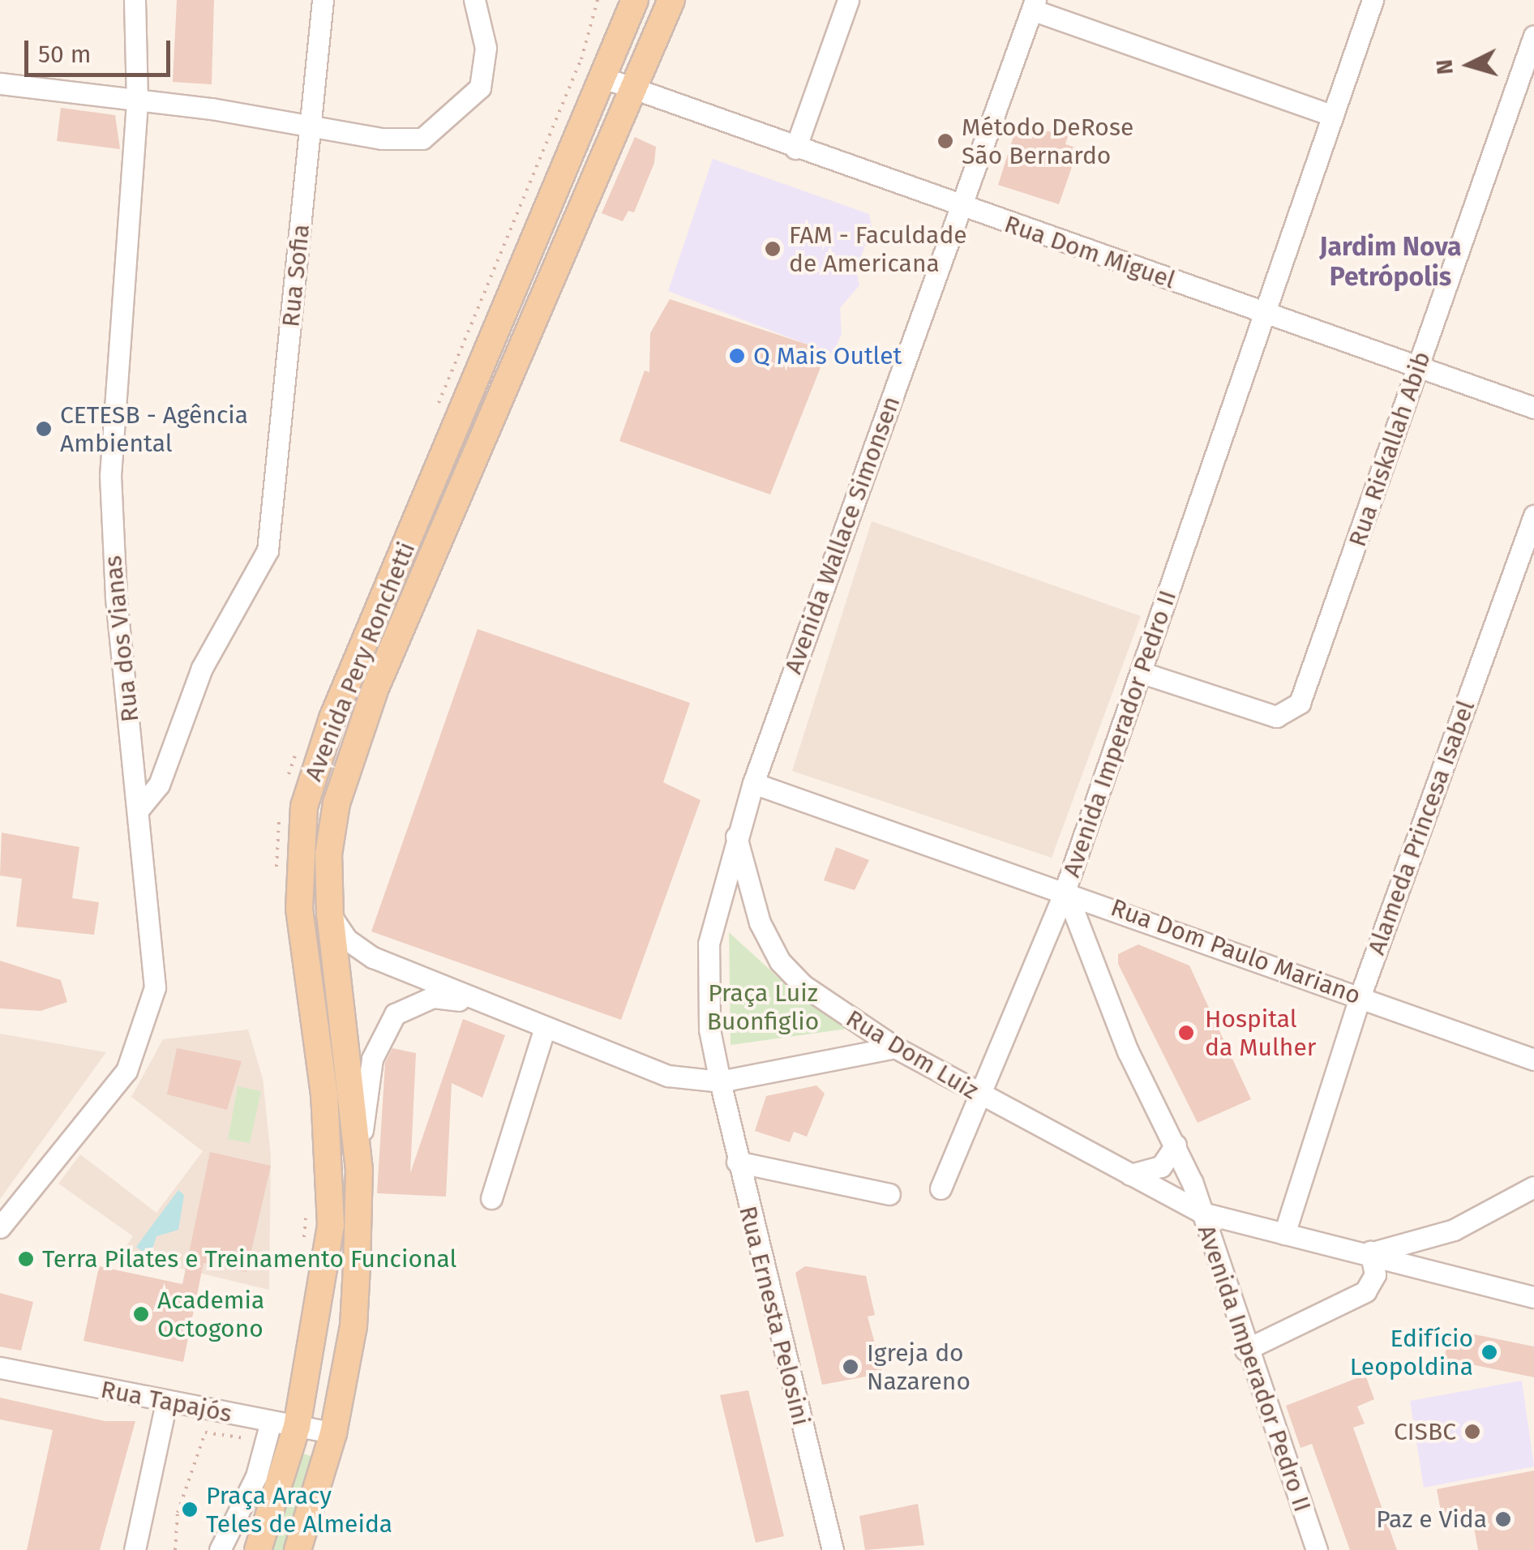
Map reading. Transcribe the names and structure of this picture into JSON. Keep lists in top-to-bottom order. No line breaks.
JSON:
{"streets":{"main road":["Avenida Pery Ronchetti"],"street":["Rua Dom Miguel","Rua Sofia","Rua Riskallah Abib","Avenida Wallace Simonsen","Rua dos Vianas","Avenida Imperador Pedro II","Alameda Princesa Isabel","Rua Dom Paulo Mariano","Rua Dom Luiz","Rua Ernesta Pelosini","Rua Tapajós"]},"crossings":[["Rua Dom Miguel","Rua Riskallah Abib"],["Rua Dom Miguel","Avenida Wallace Simonsen"],["Rua Dom Miguel","Avenida Pery Ronchetti"],["Rua Dom Miguel","Avenida Imperador Pedro II"],["Rua Sofia","Rua dos Vianas"],["Rua Riskallah Abib","Avenida Imperador Pedro II"],["Avenida Wallace Simonsen","Rua Dom Paulo Mariano"],["Avenida Wallace Simonsen","Rua Dom Luiz"],["Avenida Wallace Simonsen","Rua Ernesta Pelosini"],["Avenida Pery Ronchetti","Rua Tapajós"],["Avenida Imperador Pedro II","Rua Dom Paulo Mariano"],["Avenida Imperador Pedro II","Rua Dom Luiz"],["Alameda Princesa Isabel","Rua Dom Paulo Mariano"],["Alameda Princesa Isabel","Rua Dom Luiz"]],"districts":["Jardim Nova Petrópolis"],"parks":["Praça Luiz Buonfiglio"],"places":["Método DeRose São Bernardo","FAM - Faculdade de Americana","Q Mais Outlet","CETESB - Agência Ambiental","Hospital da Mulher","Terra Pilates e Treinamento Funcional","Academia Octogono","Edifício Leopoldina","Igreja do Nazareno","CISBC","Praça Aracy Teles de Almeida","Paz e Vida"],"scale_bar":"50 m","north":"left"}
